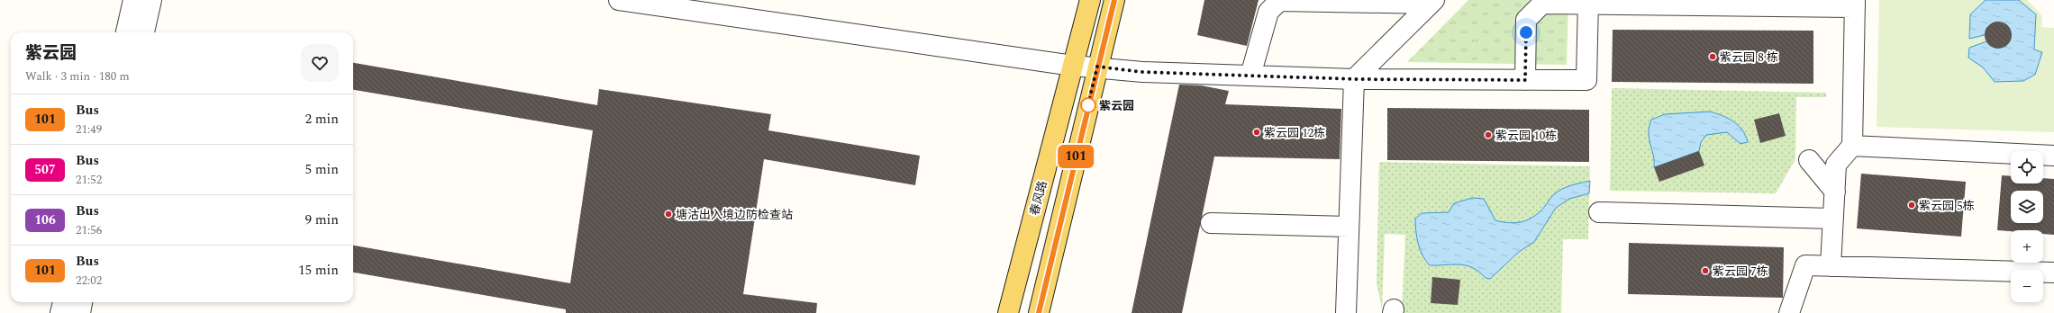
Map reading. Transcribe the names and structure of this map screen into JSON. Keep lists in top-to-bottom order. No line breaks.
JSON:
{"streets":{"main road":["春风路"]},"places":["紫云园 8 栋","紫云园","紫云园 12栋","紫云园 10栋","紫云园 5栋","塘沽出入境边防检查站","紫云园 7栋"],"lines":["bus line 101"],"page":{"on_map":"101","heading":["紫云园","Walk · 3 min · 180 m"],"list":[{"mark":"101","name":"Bus","note":"21:49","value":"2 min"},{"mark":"507","name":"Bus","note":"21:52","value":"5 min"},{"mark":"106","name":"Bus","note":"21:56","value":"9 min"},{"mark":"101","name":"Bus","note":"22:02","value":"15 min"}],"map_buttons":["+","−"]}}
